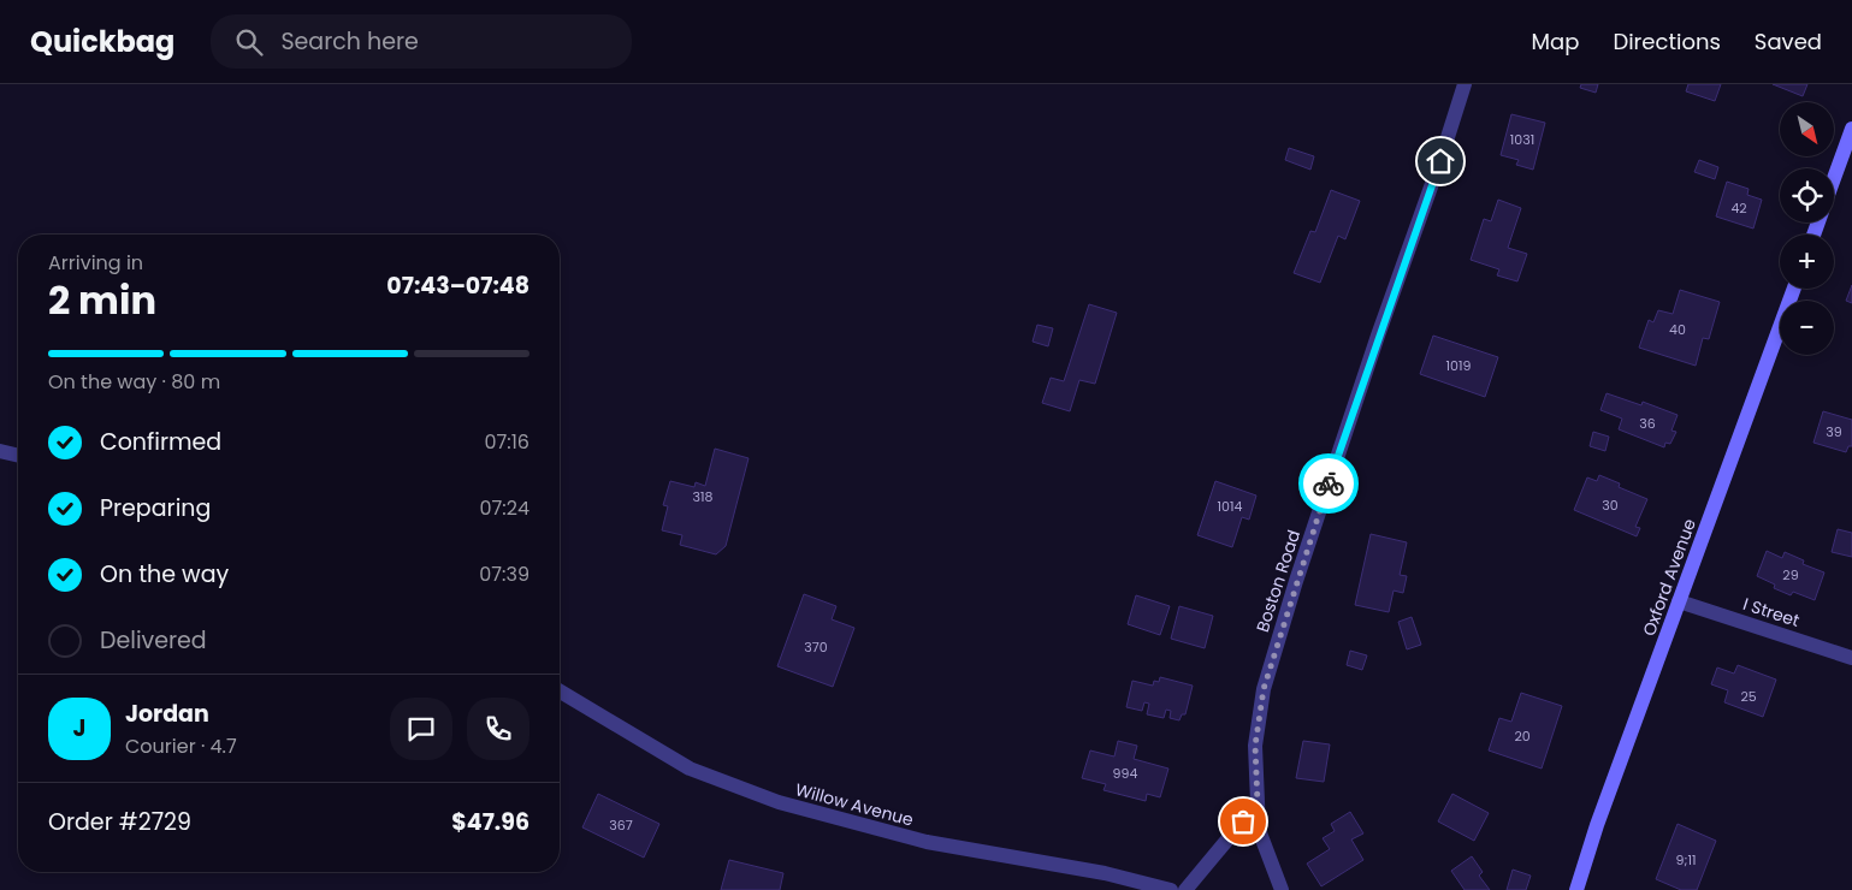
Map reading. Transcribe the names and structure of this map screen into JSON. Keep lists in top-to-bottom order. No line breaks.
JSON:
{"streets":{"street":["Oxford Avenue","Boston Road","I Street","Willow Avenue"]},"crossings":[["Oxford Avenue","I Street"]],"house_numbers":["1031","42","40","1019","36","39","318","30","1014","29","370","25","20","994","367","9;11"],"north":"bottom right","page":{"header":"Quickbag","search":"Search here","nav":["Map","Directions","Saved"],"map_buttons":["+","−"],"heading":["2 min","Arriving in","07:43–07:48"],"panel":["Jordan","Courier · 4.7","Order #2729","$47.96"],"bar":"On the way · 80 m","list":[["Confirmed","07:16"],["Preparing","07:24"],["On the way","07:39"],"Delivered"],"round":"J"}}
